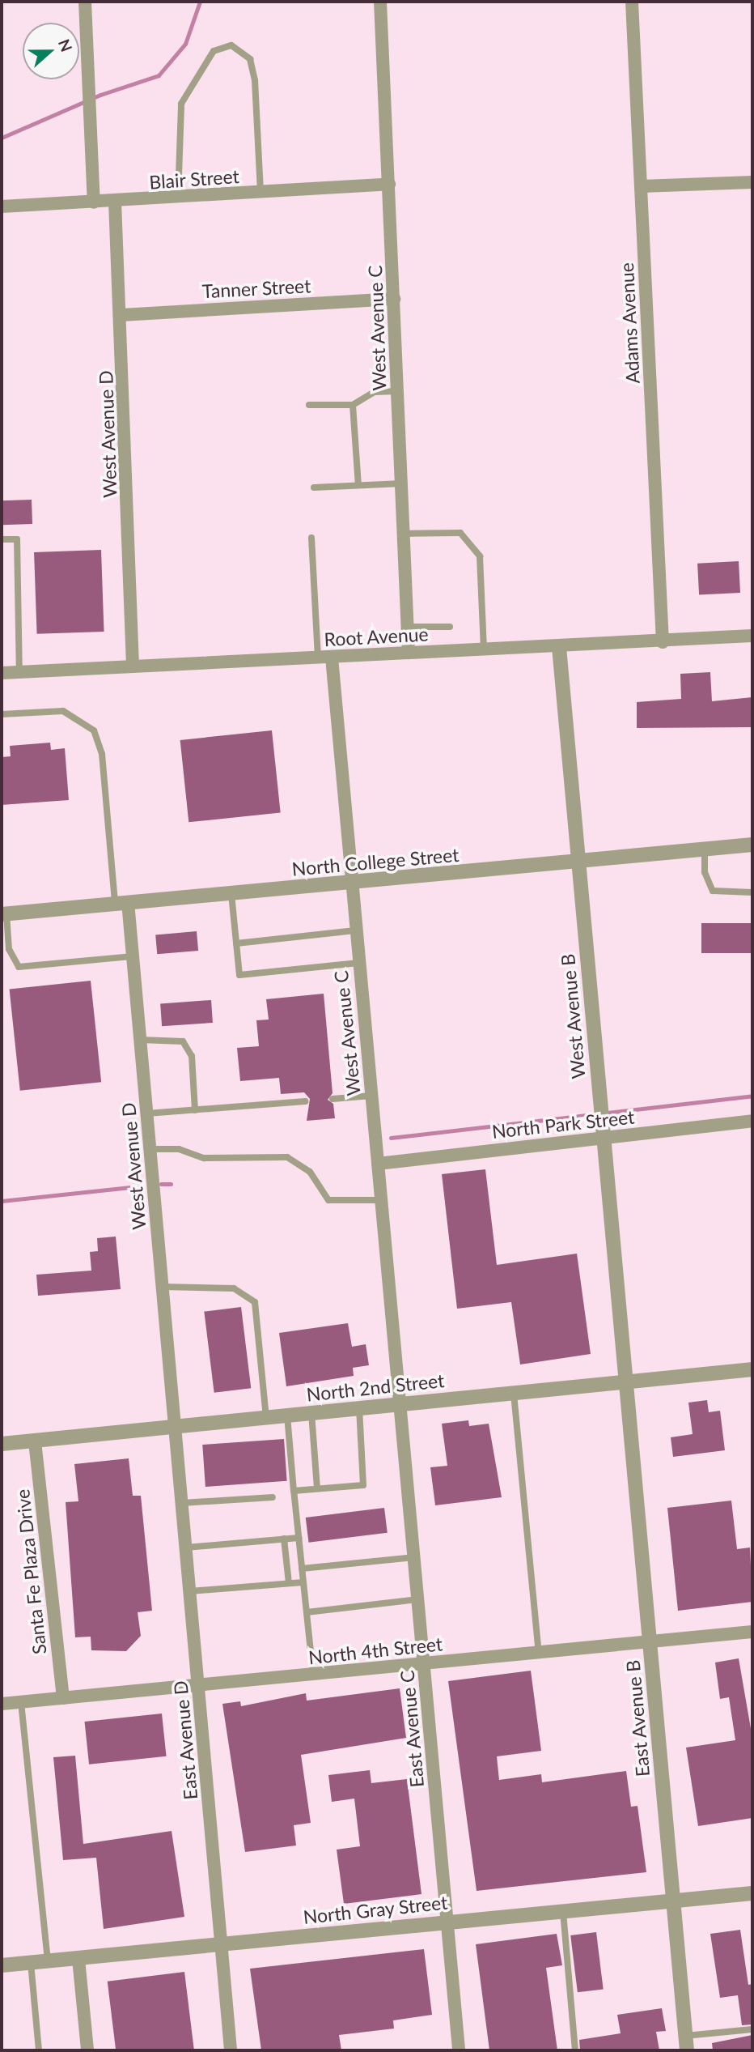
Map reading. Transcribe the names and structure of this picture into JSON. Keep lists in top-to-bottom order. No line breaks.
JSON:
{"streets":{"street":["Blair Street","Tanner Street","Adams Avenue","West Avenue C","West Avenue D","Root Avenue","North College Street","West Avenue B","North Park Street","North 2nd Street","Santa Fe Plaza Drive","North 4th Street","East Avenue B","East Avenue C","East Avenue D","North Gray Street"]},"crossings":[["Blair Street","West Avenue C"],["Blair Street","West Avenue D"],["Tanner Street","West Avenue C"],["Tanner Street","West Avenue D"],["Adams Avenue","Root Avenue"],["West Avenue C","Root Avenue"],["West Avenue C","North College Street"],["West Avenue C","North Park Street"],["West Avenue C","North 2nd Street"],["West Avenue C","East Avenue C"],["West Avenue D","Root Avenue"],["West Avenue D","North College Street"],["West Avenue D","North 2nd Street"],["West Avenue D","East Avenue D"],["Root Avenue","West Avenue B"],["North College Street","West Avenue B"],["West Avenue B","North Park Street"],["West Avenue B","North 2nd Street"],["West Avenue B","East Avenue B"],["North 2nd Street","Santa Fe Plaza Drive"],["North 2nd Street","East Avenue B"],["North 2nd Street","East Avenue C"],["North 2nd Street","East Avenue D"],["Santa Fe Plaza Drive","North 4th Street"],["North 4th Street","East Avenue B"],["North 4th Street","East Avenue C"],["North 4th Street","East Avenue D"],["East Avenue B","North Gray Street"],["East Avenue C","North Gray Street"],["East Avenue D","North Gray Street"]],"north":"right"}
